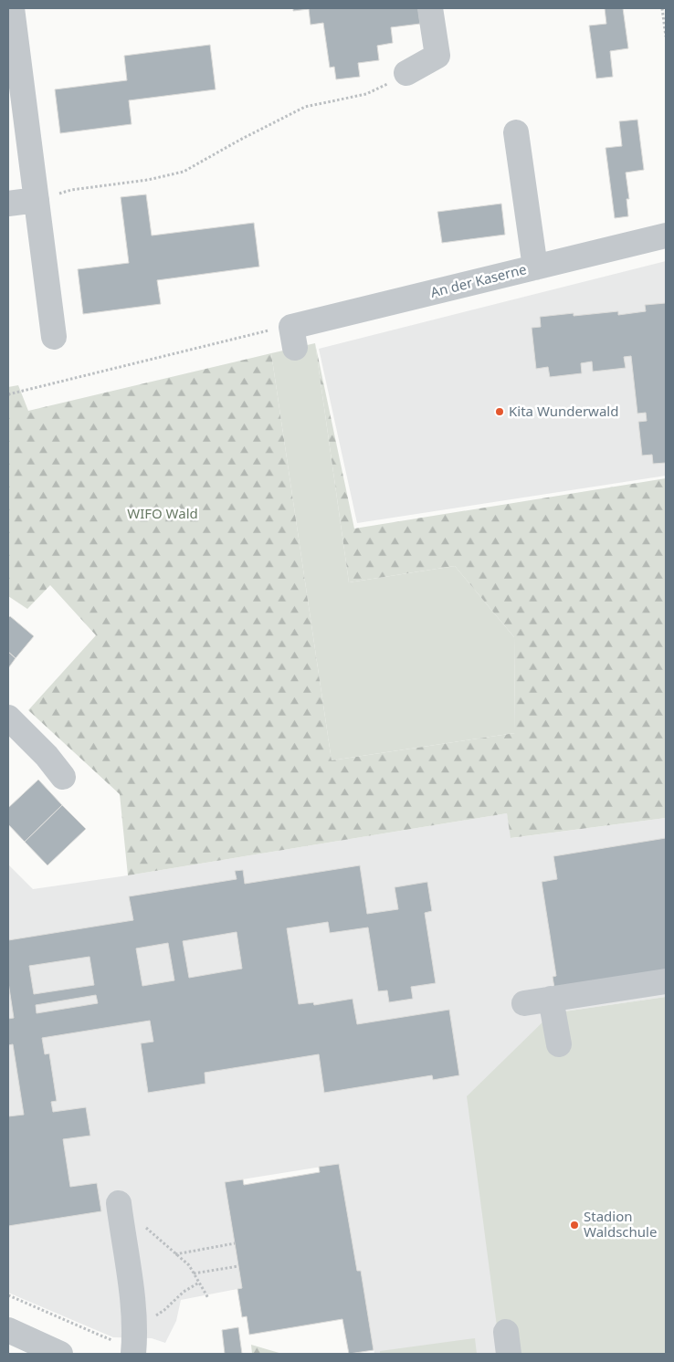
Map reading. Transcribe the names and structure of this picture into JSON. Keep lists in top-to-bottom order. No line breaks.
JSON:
{"streets":{"street":["An der Kaserne"]},"parks":["WIFO Wald"],"places":["Kita Wunderwald","Stadion Waldschule"]}
